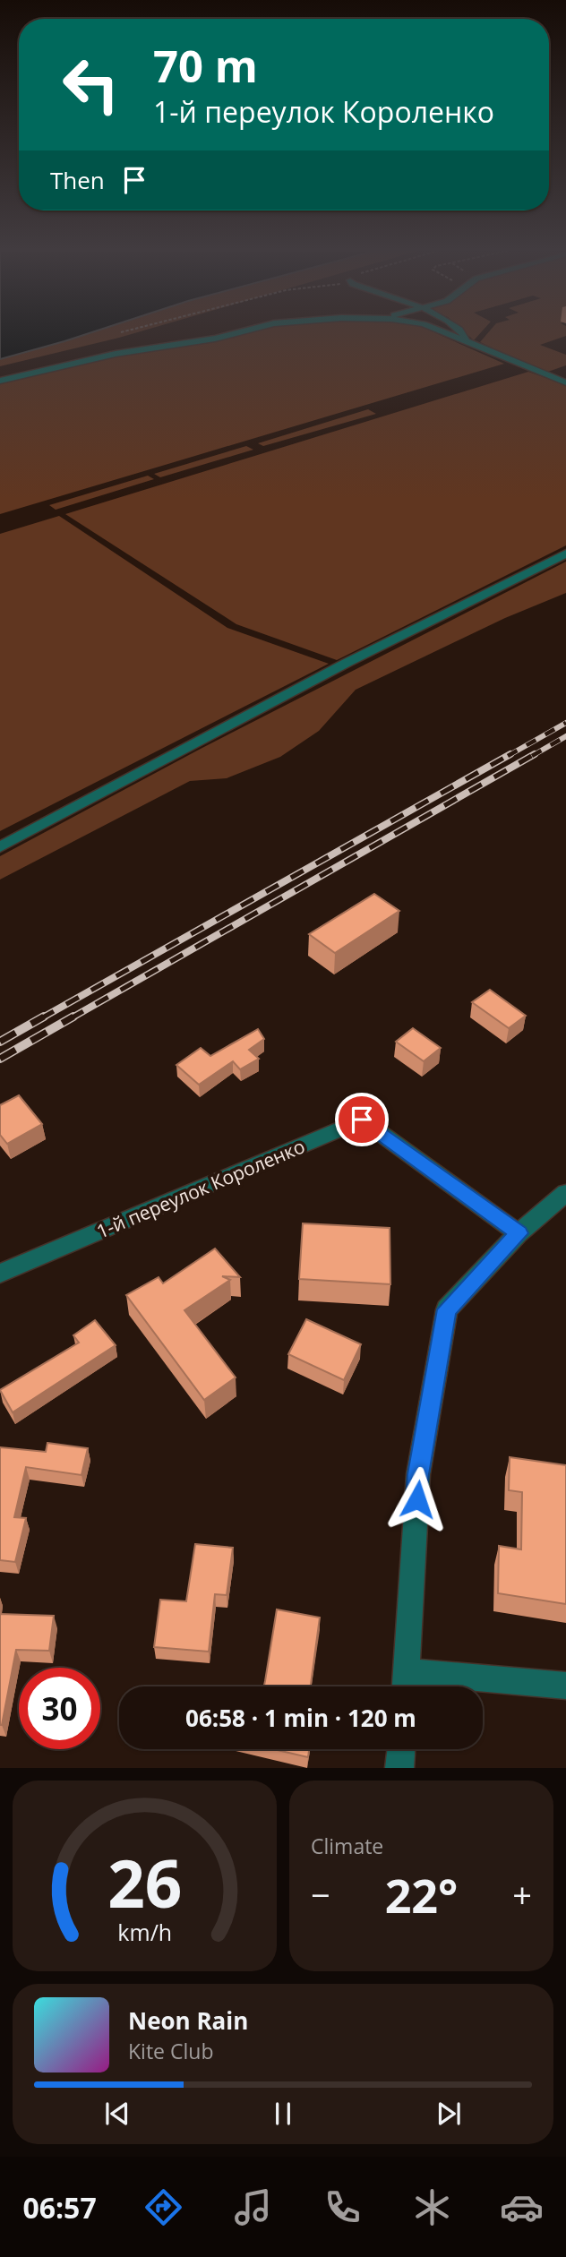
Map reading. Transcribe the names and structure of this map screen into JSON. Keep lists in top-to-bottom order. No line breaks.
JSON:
{"streets":{"street":["1-й переулок Короленко"]},"page":{"turn":["70 m","1-й переулок Короленко"],"then":"Then","limit":"30","trip":"06:58 · 1 min · 120 m","tile":"Climate","heat":["−","22°","+"],"song":["Neon Rain","Kite Club"],"tabs":"06:57","gauge":["26","km/h"]}}
